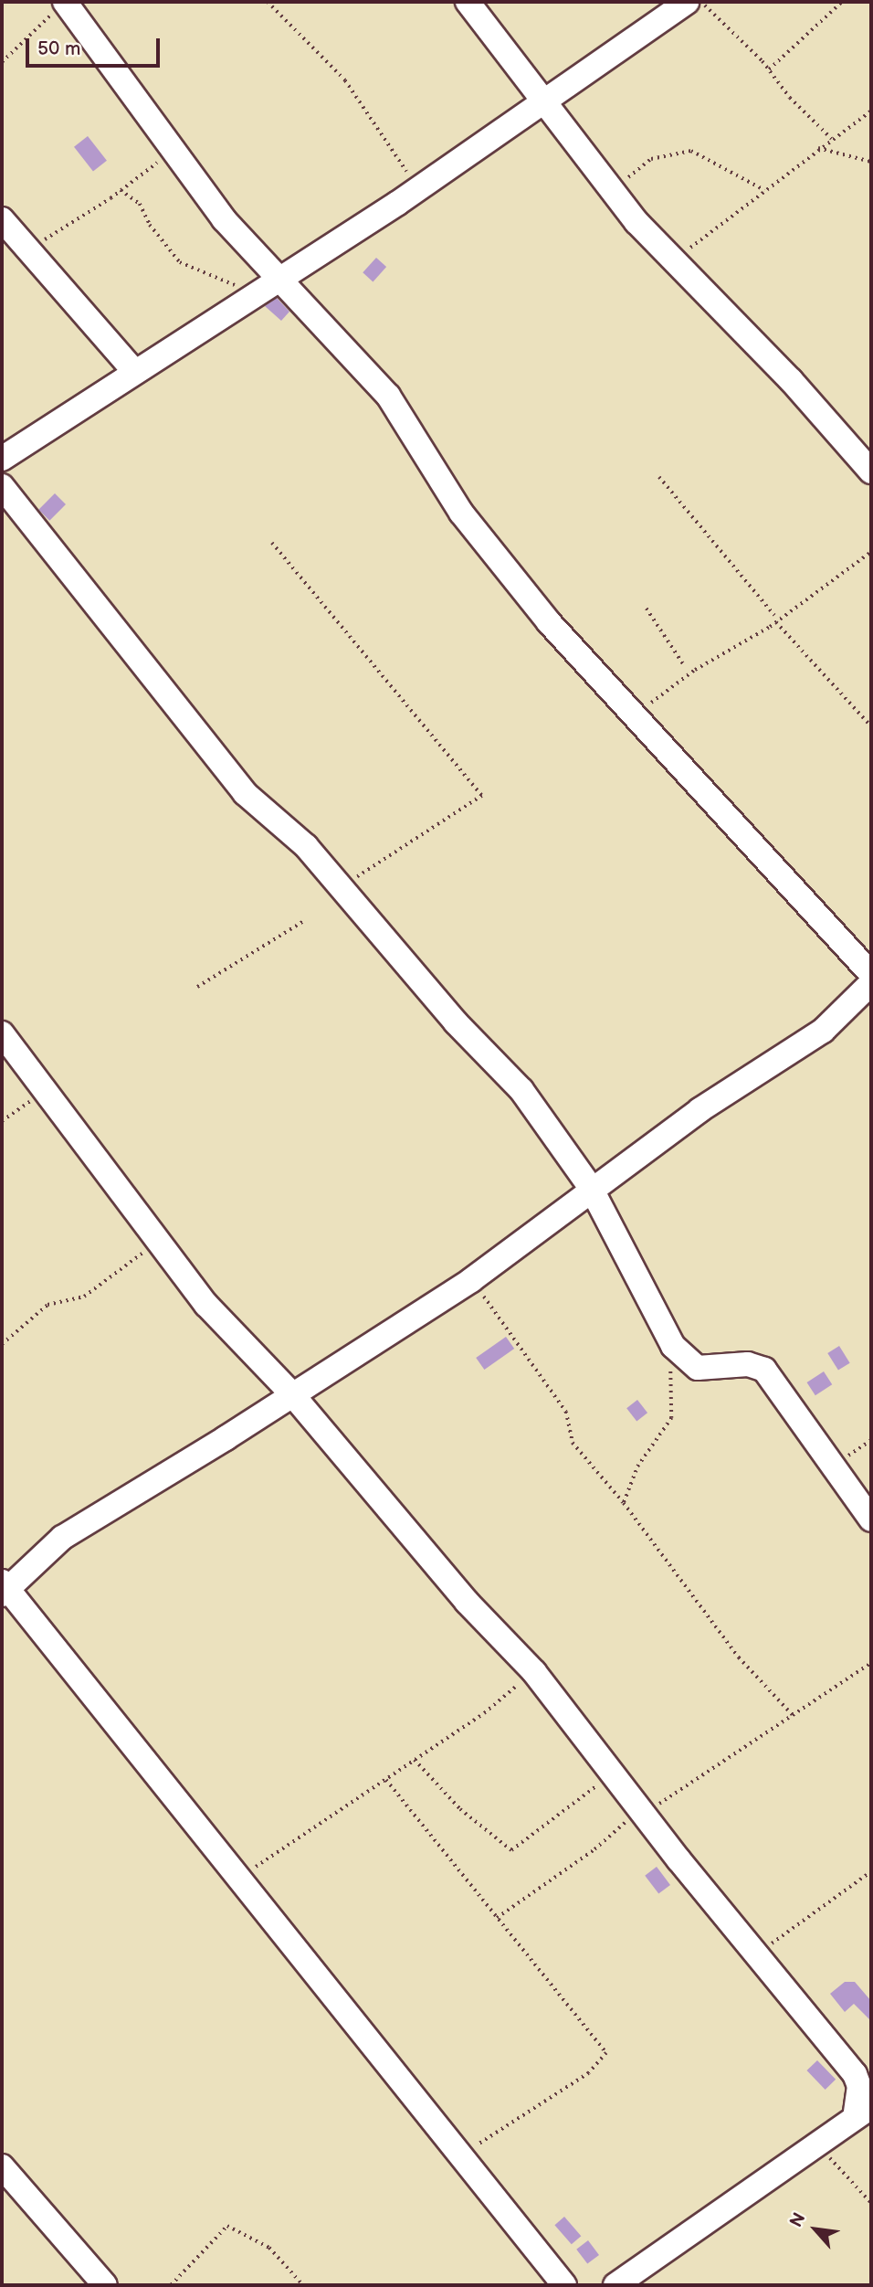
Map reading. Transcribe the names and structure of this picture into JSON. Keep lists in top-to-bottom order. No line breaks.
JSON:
{"scale_bar":"50 m","north":"top left"}
